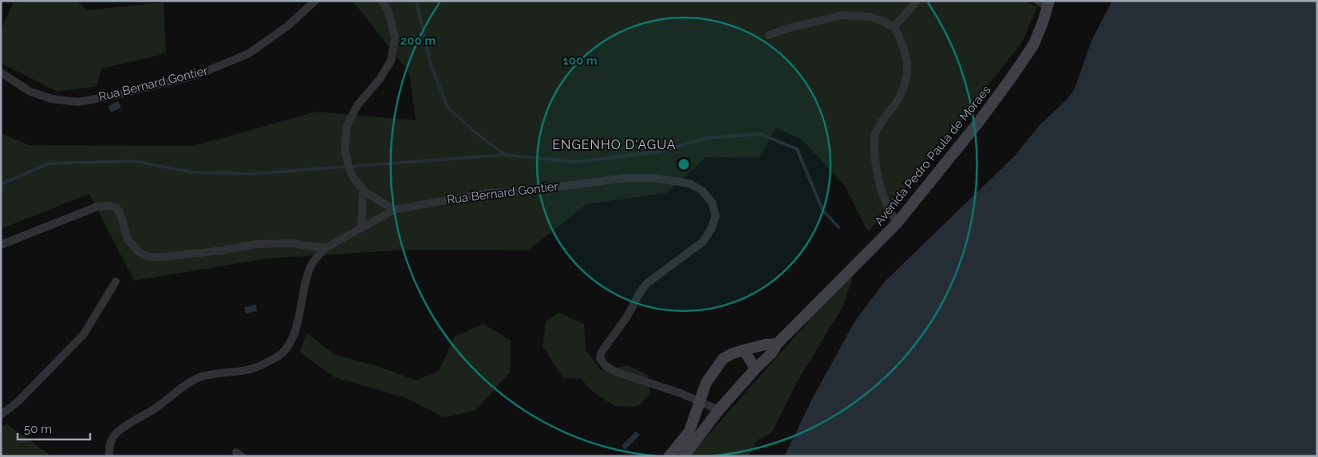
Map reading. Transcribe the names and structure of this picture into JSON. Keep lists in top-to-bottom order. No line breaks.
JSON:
{"streets":{"main road":["Avenida Pedro Paula de Moraes"],"street":["Rua Bernard Gontier"]},"crossings":[["Rua Bernard Gontier","Avenida Pedro Paula de Moraes"]],"districts":["ENGENHO D'AGUA"],"scale_bar":"50 m","rings":["200 m","100 m"]}
